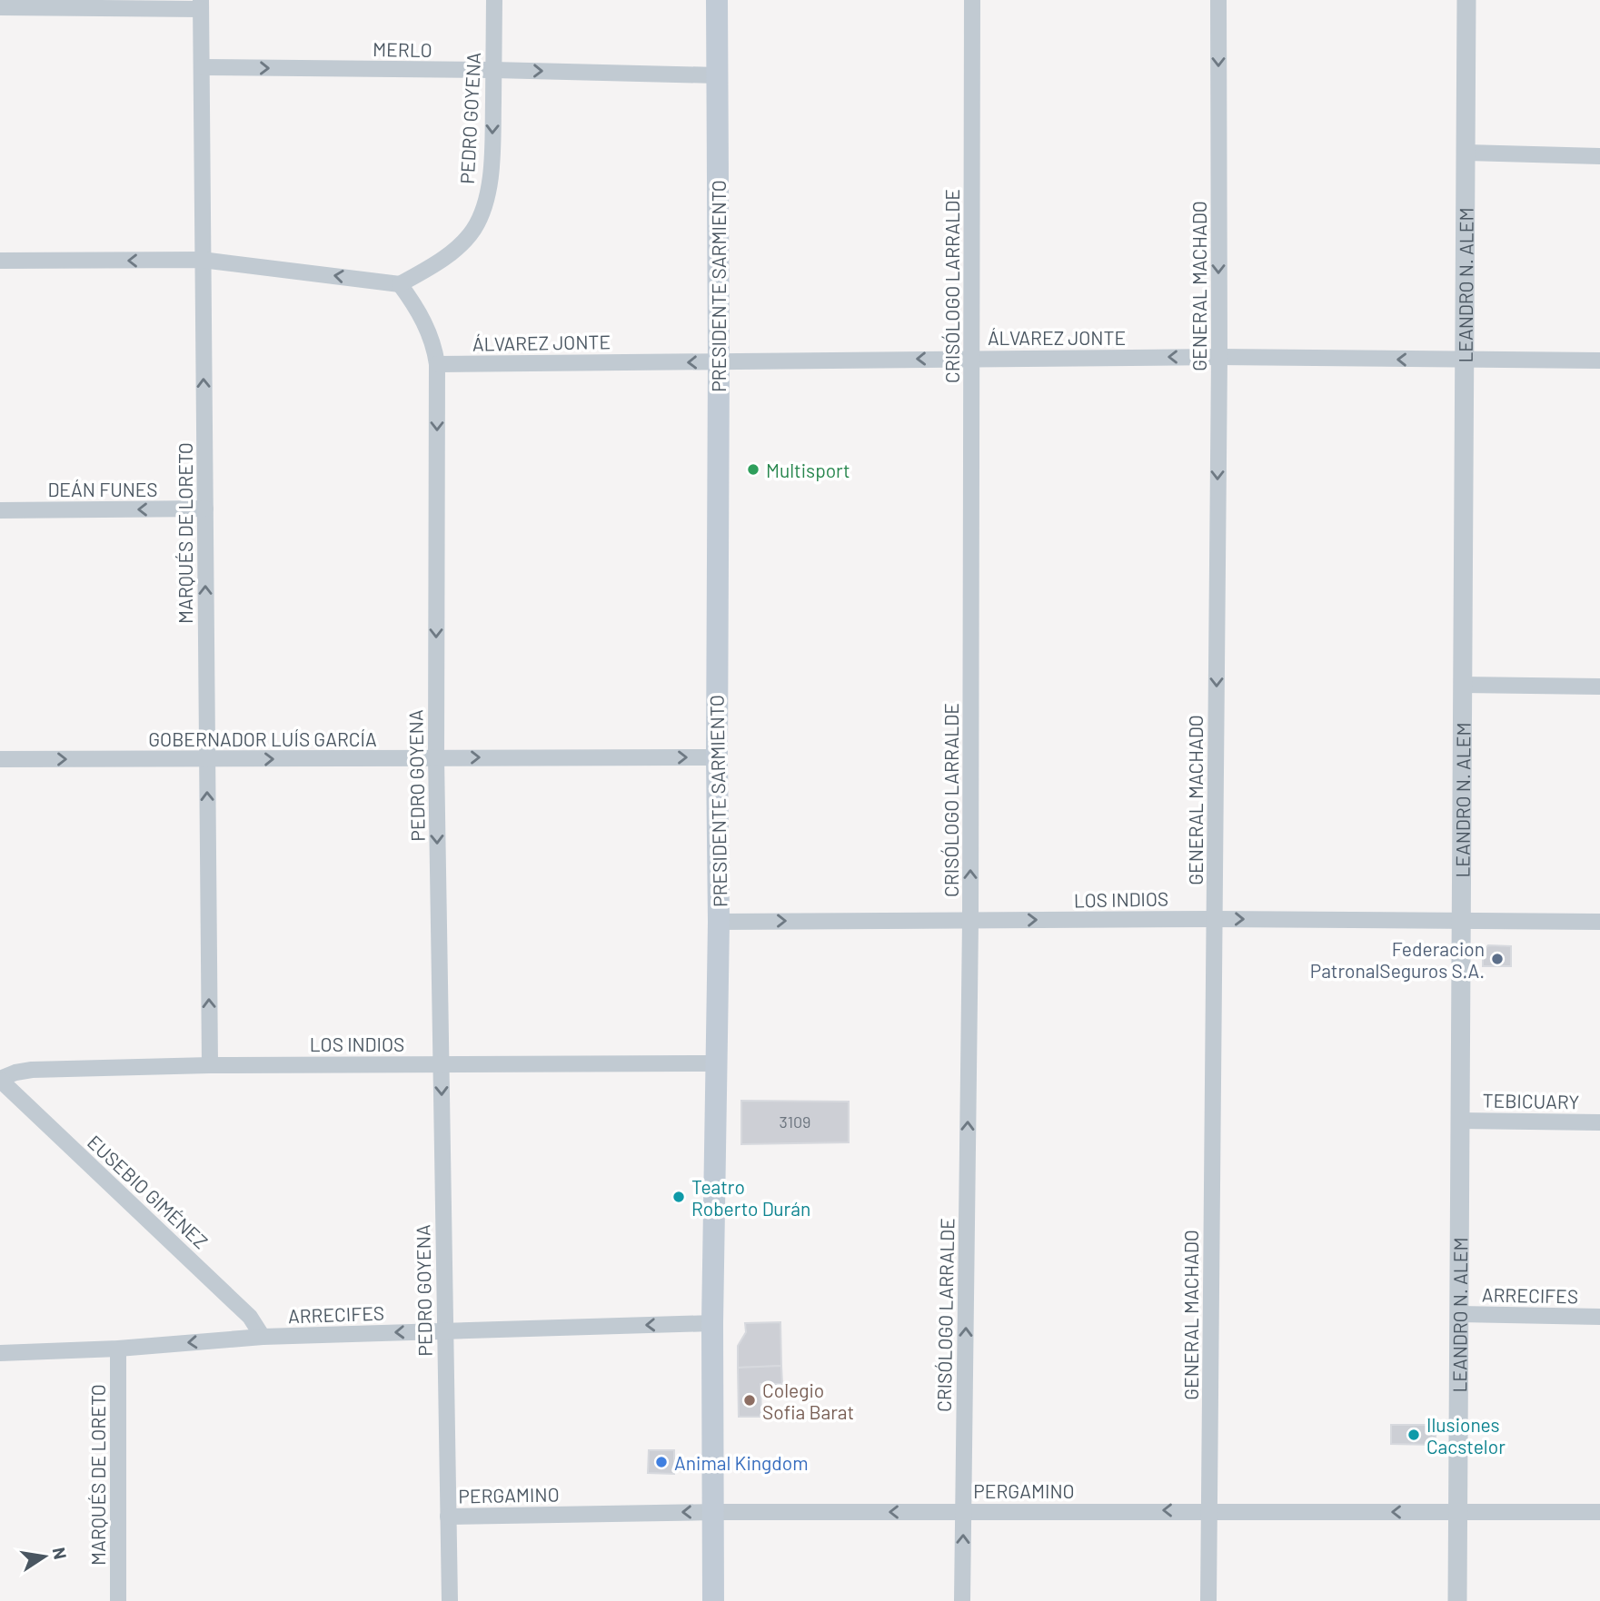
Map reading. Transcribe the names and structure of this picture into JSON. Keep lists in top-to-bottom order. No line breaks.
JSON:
{"streets":{"main road":["PRESIDENTE SARMIENTO"],"street":["MERLO","PEDRO GOYENA","CRISÓLOGO LARRALDE","GENERAL MACHADO","LEANDRO N. ALEM","ÁLVAREZ JONTE","DEÁN FUNES","MARQUÉS DE LORETO","GOBERNADOR LUÍS GARCÍA","LOS INDIOS","TEBICUARY","EUSEBIO GIMÉNEZ","ARRECIFES","PERGAMINO"]},"crossings":[["MERLO","PEDRO GOYENA"],["MERLO","PRESIDENTE SARMIENTO"],["MERLO","MARQUÉS DE LORETO"],["PEDRO GOYENA","ÁLVAREZ JONTE"],["PEDRO GOYENA","GOBERNADOR LUÍS GARCÍA"],["PEDRO GOYENA","LOS INDIOS"],["PEDRO GOYENA","ARRECIFES"],["PEDRO GOYENA","PERGAMINO"],["PRESIDENTE SARMIENTO","ÁLVAREZ JONTE"],["PRESIDENTE SARMIENTO","GOBERNADOR LUÍS GARCÍA"],["PRESIDENTE SARMIENTO","LOS INDIOS"],["PRESIDENTE SARMIENTO","ARRECIFES"],["PRESIDENTE SARMIENTO","PERGAMINO"],["CRISÓLOGO LARRALDE","ÁLVAREZ JONTE"],["CRISÓLOGO LARRALDE","LOS INDIOS"],["CRISÓLOGO LARRALDE","PERGAMINO"],["GENERAL MACHADO","ÁLVAREZ JONTE"],["GENERAL MACHADO","LOS INDIOS"],["GENERAL MACHADO","PERGAMINO"],["LEANDRO N. ALEM","ÁLVAREZ JONTE"],["LEANDRO N. ALEM","LOS INDIOS"],["LEANDRO N. ALEM","TEBICUARY"],["LEANDRO N. ALEM","ARRECIFES"],["LEANDRO N. ALEM","PERGAMINO"],["DEÁN FUNES","MARQUÉS DE LORETO"],["MARQUÉS DE LORETO","GOBERNADOR LUÍS GARCÍA"],["MARQUÉS DE LORETO","LOS INDIOS"],["MARQUÉS DE LORETO","ARRECIFES"],["LOS INDIOS","EUSEBIO GIMÉNEZ"],["EUSEBIO GIMÉNEZ","ARRECIFES"]],"one_way":["MERLO","PEDRO GOYENA","CRISÓLOGO LARRALDE","GENERAL MACHADO","ÁLVAREZ JONTE","DEÁN FUNES","MARQUÉS DE LORETO","GOBERNADOR LUÍS GARCÍA","LOS INDIOS","ARRECIFES","PERGAMINO"],"places":["Multisport","Federacion PatronalSeguros S.A.","Teatro Roberto Durán","Colegio Sofia Barat","Ilusiones Cacstelor","Animal Kingdom"],"house_numbers":["3109"],"north":"right"}
